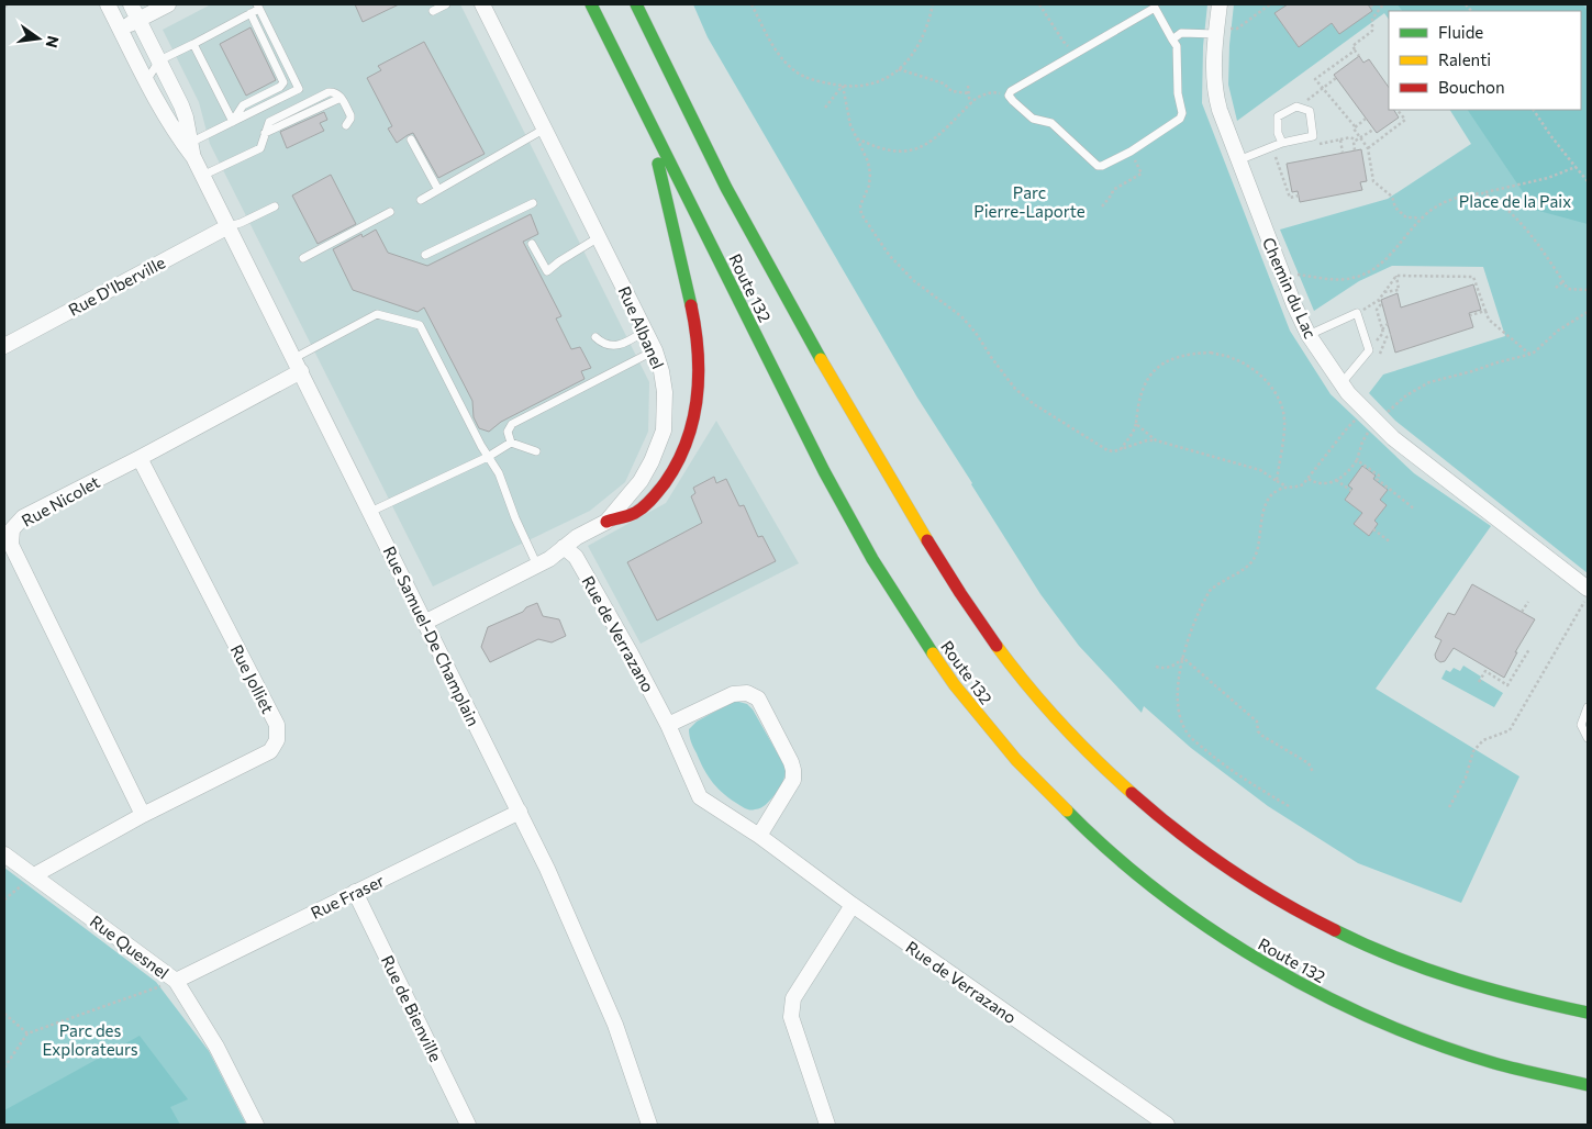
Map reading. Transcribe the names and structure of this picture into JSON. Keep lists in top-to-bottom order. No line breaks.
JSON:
{"streets":{"highway":["Route 132"],"street":["Rue D'Iberville","Chemin du Lac","Rue Albanel","Rue Nicolet","Rue de Verrazano","Rue Samuel-De Champlain","Rue Jolliet","Rue Fraser","Rue Quesnel","Rue de Bienville"]},"crossings":[["Rue D'Iberville","Rue Samuel-De Champlain"],["Rue Albanel","Rue de Verrazano"],["Rue Albanel","Rue Samuel-De Champlain"],["Rue Nicolet","Rue Samuel-De Champlain"],["Rue Nicolet","Rue Jolliet"],["Rue Samuel-De Champlain","Rue Fraser"],["Rue Jolliet","Rue Quesnel"],["Rue Fraser","Rue Quesnel"],["Rue Fraser","Rue de Bienville"]],"parks":["Parc Pierre-Laporte","Place de la Paix","Parc des Explorateurs"],"legend":["Fluide","Ralenti","Bouchon"],"north":"right"}
